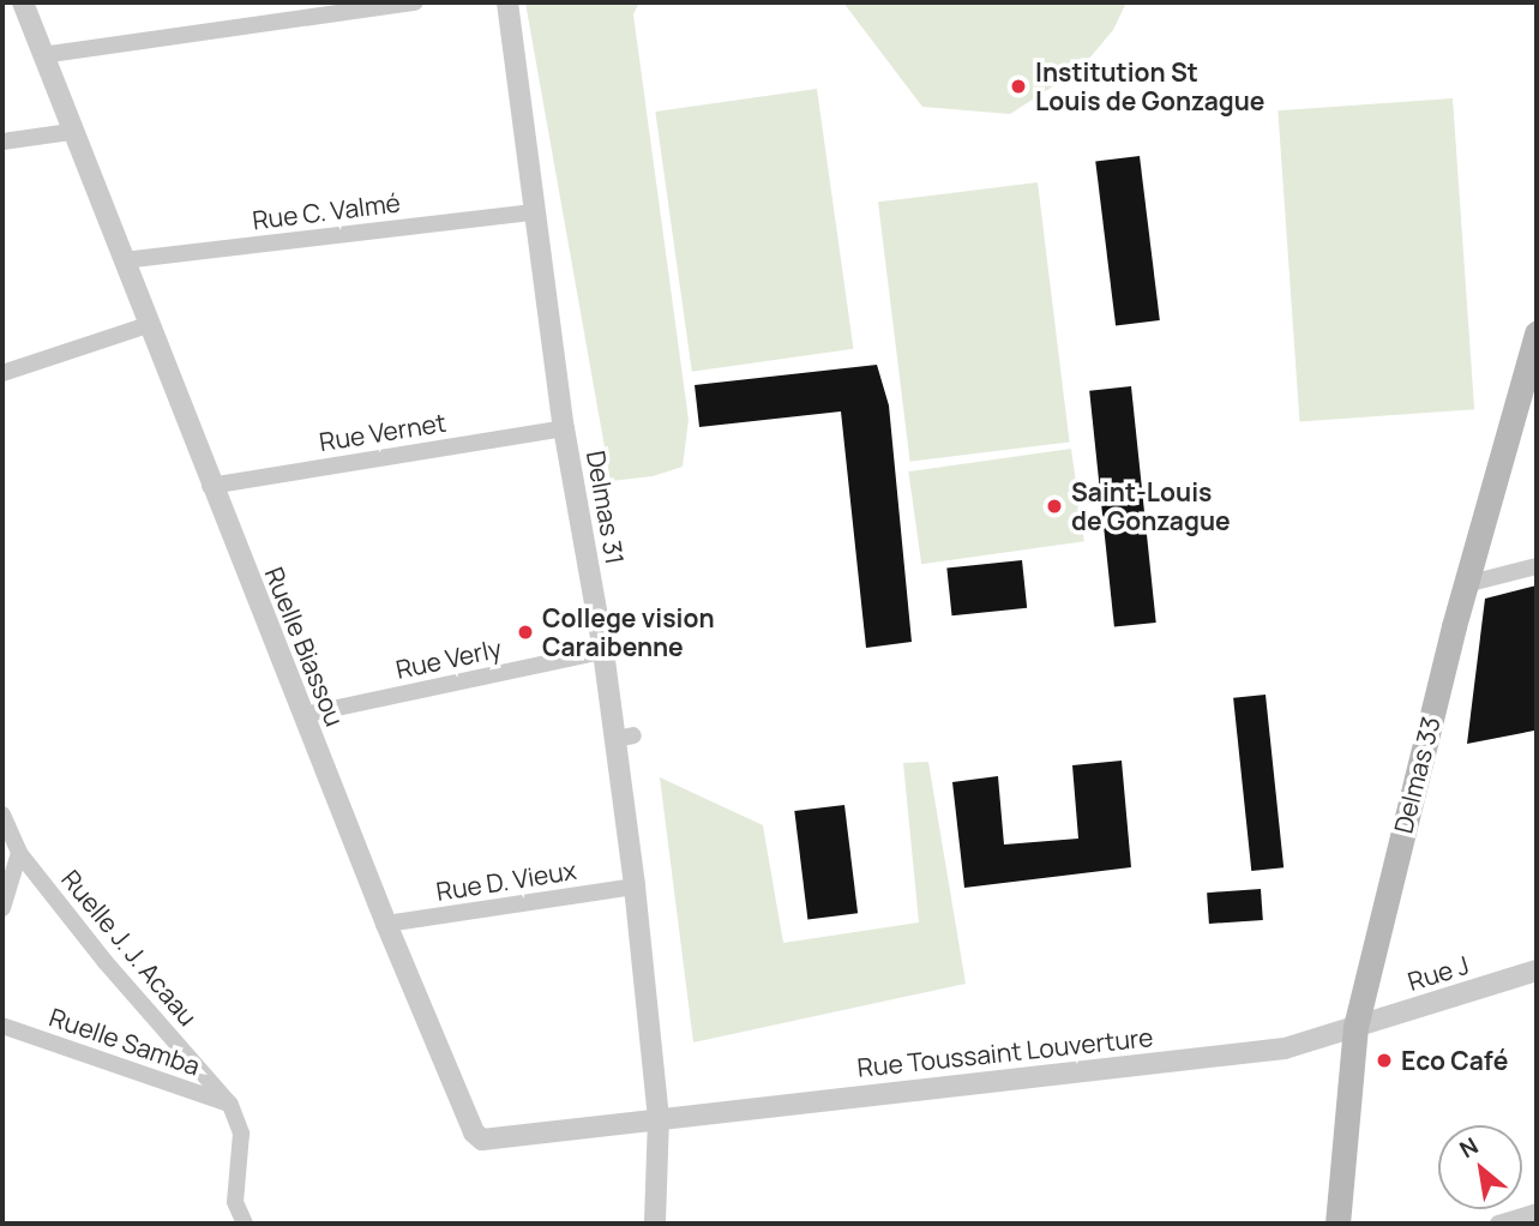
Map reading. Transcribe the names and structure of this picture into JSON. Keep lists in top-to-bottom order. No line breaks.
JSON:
{"streets":{"main road":["Delmas 33"],"street":["Rue C. Valmé","Rue Vernet","Delmas 31","Ruelle Biassou","Rue Verly","Rue D. Vieux","Ruelle J. J. Acaau","Rue J","Ruelle Samba","Rue Toussaint Louverture"]},"crossings":[["Rue C. Valmé","Delmas 31"],["Rue C. Valmé","Ruelle Biassou"],["Rue Vernet","Delmas 31"],["Rue Vernet","Ruelle Biassou"],["Delmas 31","Ruelle Biassou"],["Delmas 31","Rue Verly"],["Delmas 31","Rue D. Vieux"],["Delmas 31","Rue Toussaint Louverture"],["Ruelle Biassou","Rue Verly"],["Ruelle Biassou","Rue D. Vieux"],["Ruelle Biassou","Rue Toussaint Louverture"],["Delmas 33","Rue J"],["Delmas 33","Rue Toussaint Louverture"],["Ruelle J. J. Acaau","Ruelle Samba"],["Rue J","Rue Toussaint Louverture"]],"places":["Institution St Louis de Gonzague","Saint-Louis de Gonzague","College vision Caraibenne","Eco Café"],"north":"top left"}
